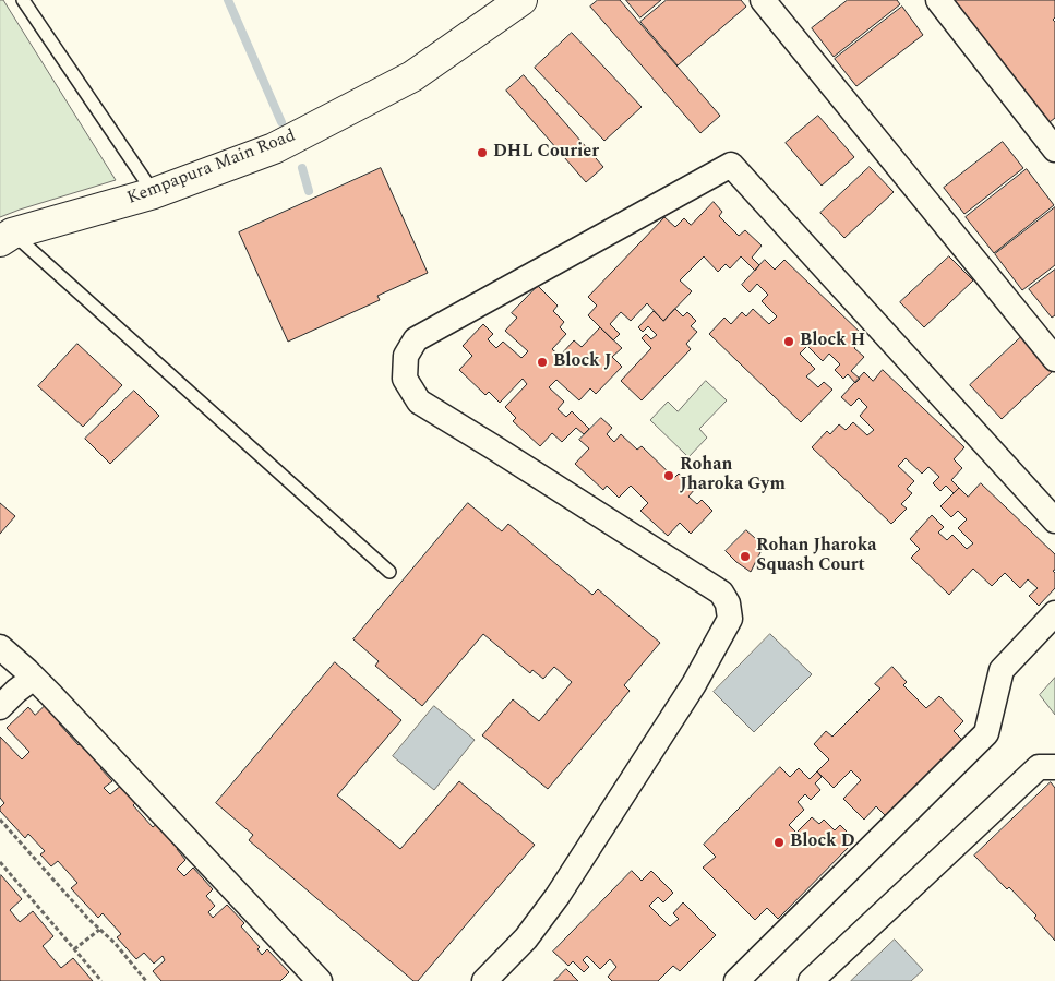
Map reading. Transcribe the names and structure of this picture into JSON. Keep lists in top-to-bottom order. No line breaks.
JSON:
{"streets":{"street":["Kempapura Main Road"]},"places":["DHL Courier","Block H","Block J","Rohan Jharoka Gym","Rohan Jharoka Squash Court","Block D"]}
